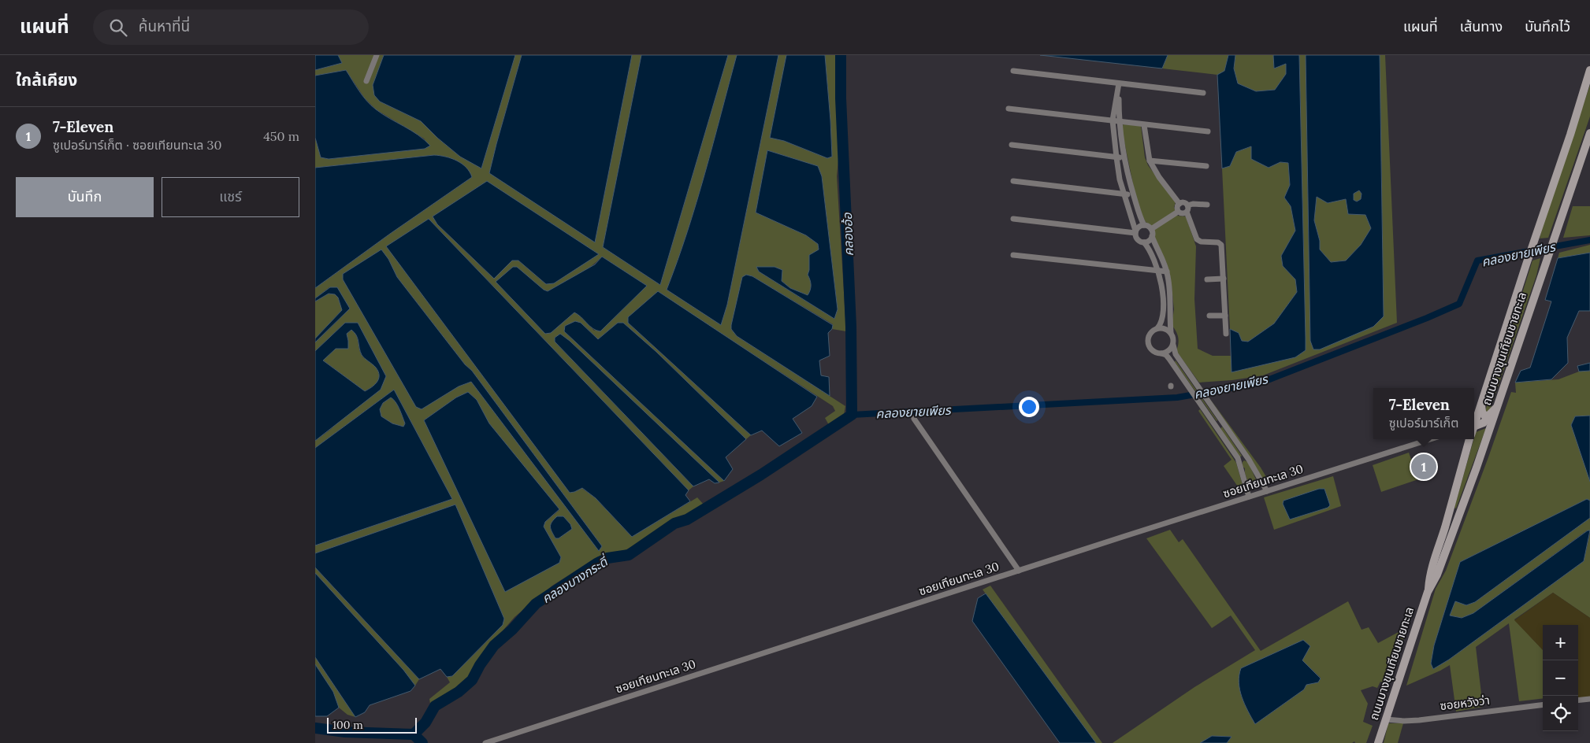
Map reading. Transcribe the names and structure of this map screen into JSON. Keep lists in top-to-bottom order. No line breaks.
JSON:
{"streets":{"main road":["ถนนบางขุนเทียนชายทะเล"],"street":["ซอยเทียนทะเล 30","ซอยหวังว่า"]},"crossings":[["ถนนบางขุนเทียนชายทะเล","ซอยหวังว่า"]],"water":["คลองอ้อ","คลองยายเพียร","คลองบางกระดี่"],"scale_bar":"100 m","page":{"header":"แผนที่","search":"ค้นหาที่นี่","nav":["แผนที่","เส้นทาง","บันทึกไว้"],"heading":"ใกล้เคียง","list":[{"mark":"1","name":"7-Eleven","note":"ซูเปอร์มาร์เก็ต · ซอยเทียนทะเล 30","value":"450 m"}],"buttons":["บันทึก","แชร์"],"popup":["7-Eleven","ซูเปอร์มาร์เก็ต"],"pins":"1","map_buttons":["+","−"],"scale":"100 m"}}
